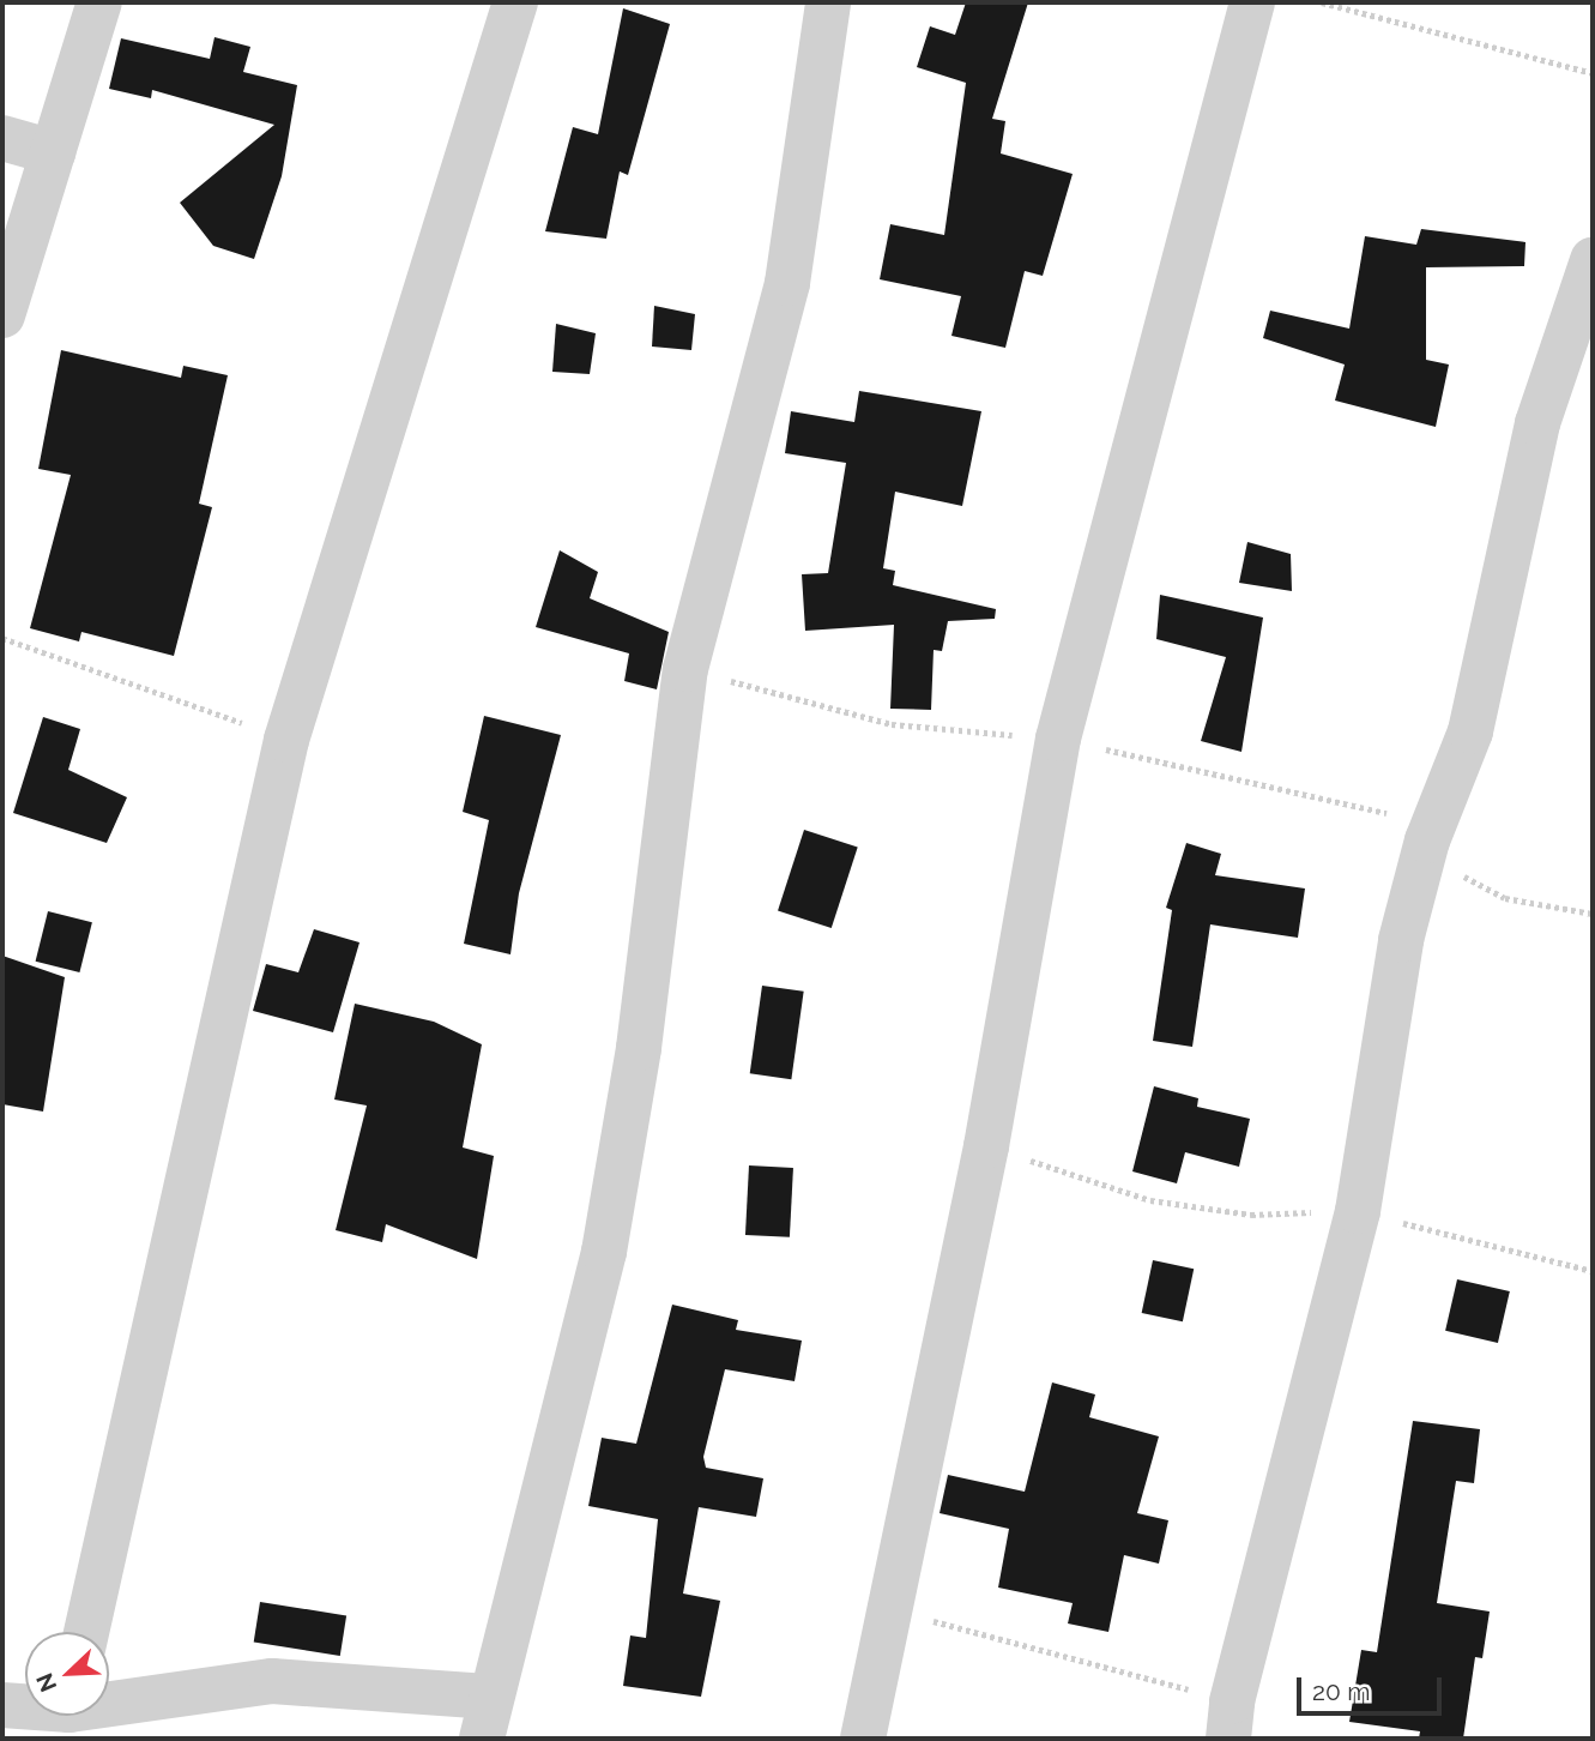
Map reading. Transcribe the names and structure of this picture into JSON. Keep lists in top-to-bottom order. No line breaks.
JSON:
{"scale_bar":"20 m","north":"bottom left"}
